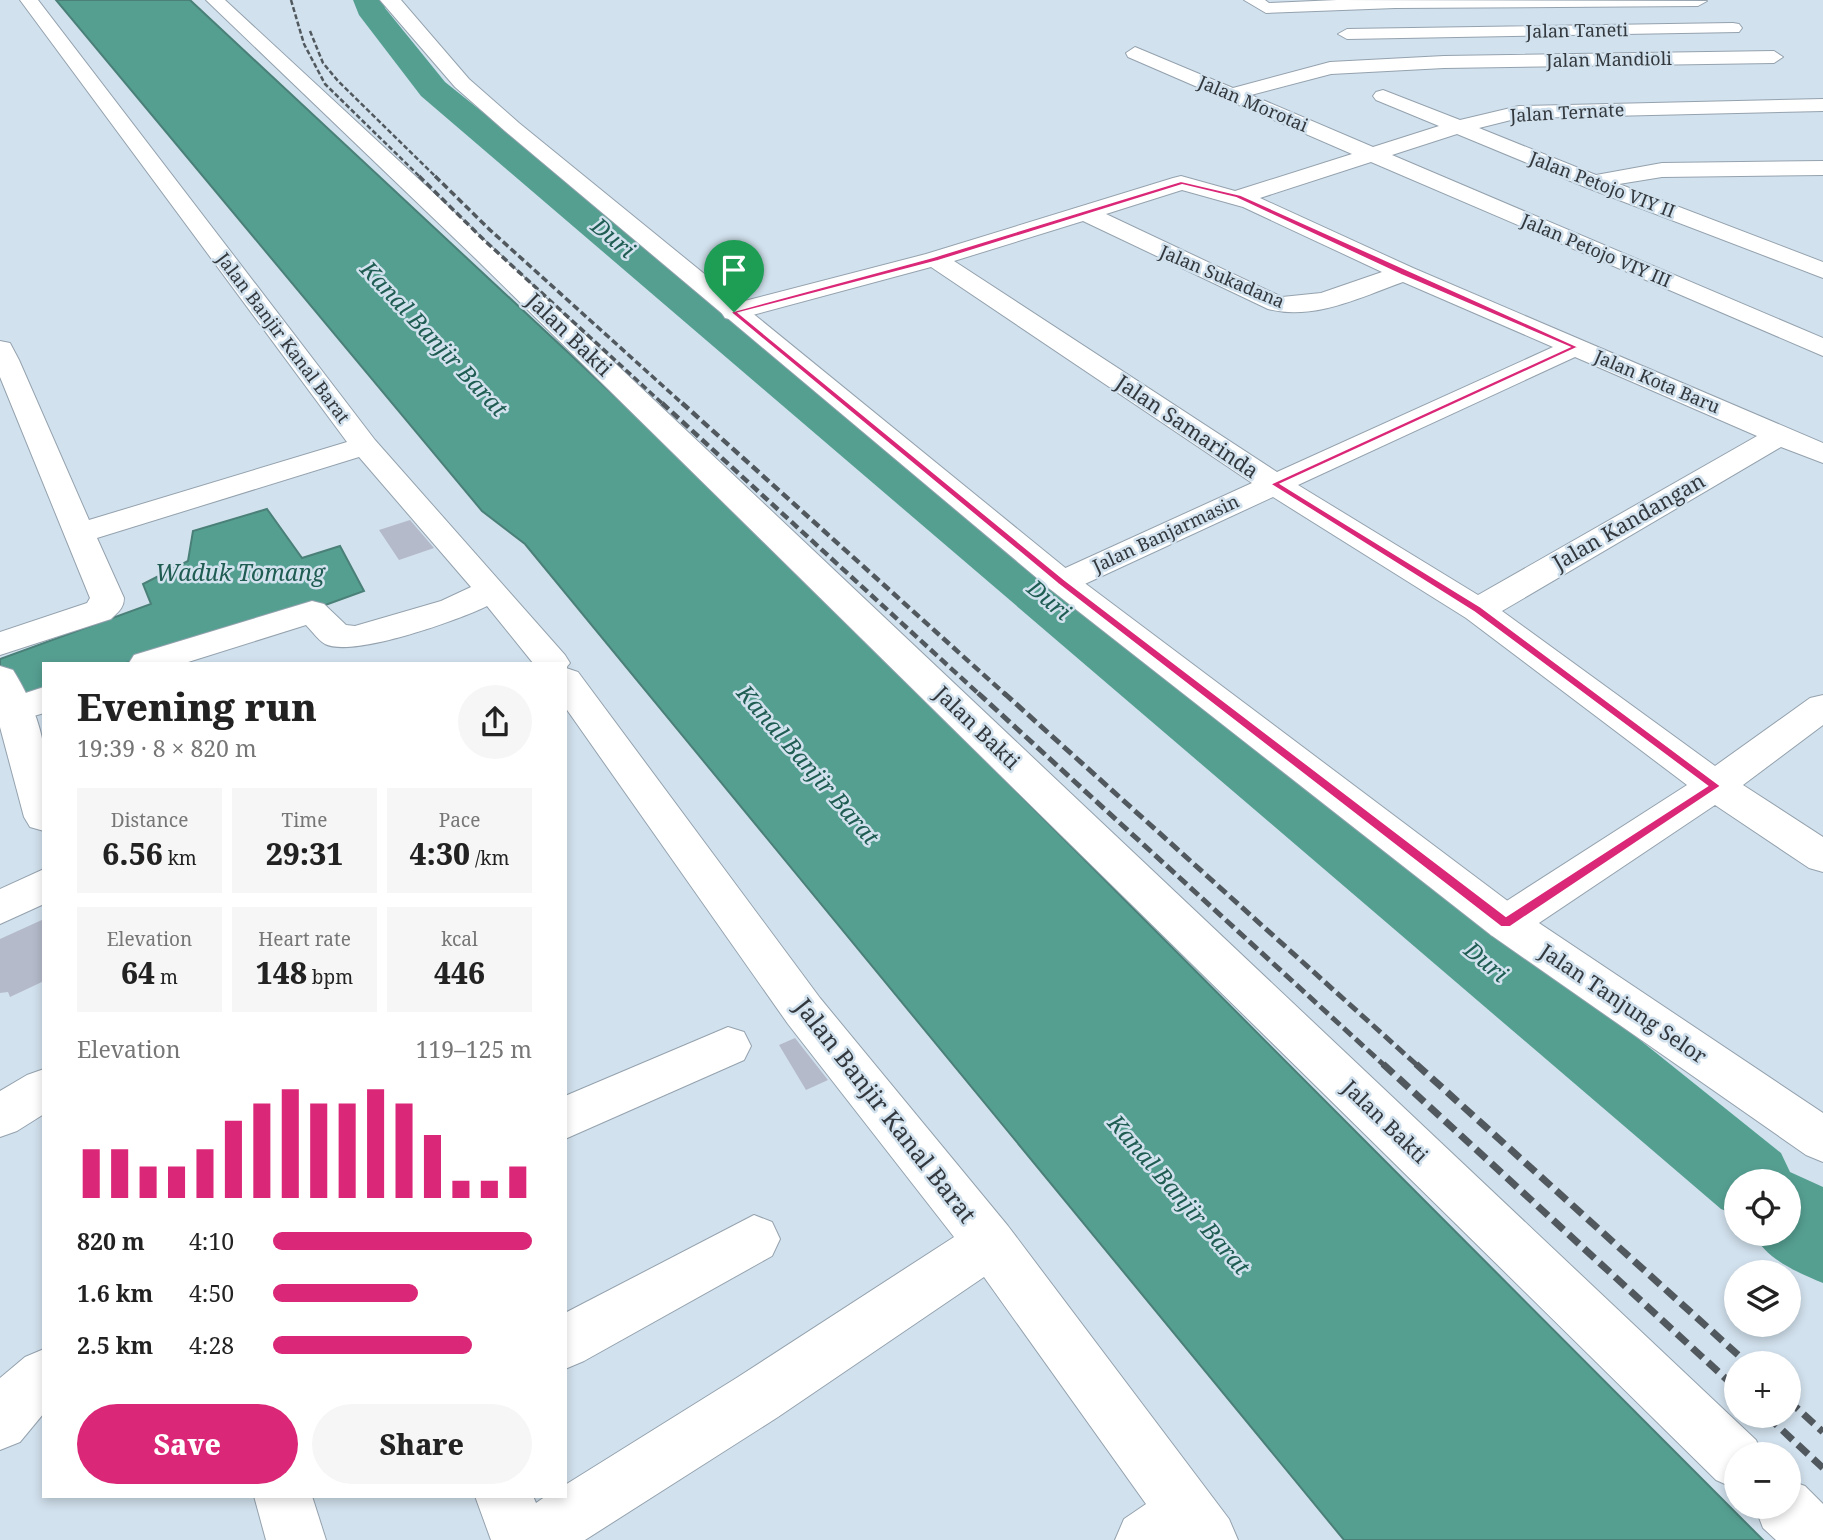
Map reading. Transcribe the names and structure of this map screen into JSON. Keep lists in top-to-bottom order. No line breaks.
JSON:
{"streets":{"street":["Jalan Taneti","Jalan Mandioli","Jalan Morotai","Jalan Ternate","Jalan Petojo VIY II","Jalan Petojo VIY III","Jalan Sukadana","Jalan Bakti","Jalan Banjir Kanal Barat","Jalan Kota Baru","Jalan Samarinda","Jalan Kandangan","Jalan Banjarmasin","Jalan Tanjung Selor"]},"crossings":[["Jalan Morotai","Jalan Ternate"],["Jalan Morotai","Jalan Petojo VIY III"],["Jalan Ternate","Jalan Petojo VIY II"],["Jalan Ternate","Jalan Petojo VIY III"],["Jalan Ternate","Jalan Kota Baru"],["Jalan Sukadana","Jalan Kota Baru"],["Jalan Kota Baru","Jalan Kandangan"],["Jalan Kota Baru","Jalan Banjarmasin"],["Jalan Samarinda","Jalan Kandangan"],["Jalan Samarinda","Jalan Banjarmasin"],["Jalan Banjarmasin","Jalan Tanjung Selor"]],"water":["Duri","Kanal Banjir Barat","Waduk Tomang"],"page":{"heading":["Evening run","19:39 · 8 × 820 m"],"stats":[["Distance","6.56 km"],["Time","29:31"],["Pace","4:30 /km"],["Elevation","64 m"],["Heart rate","148 bpm"],["kcal","446"]],"chart":["Elevation","119–125 m"],"map_buttons":["+","−"],"list":[{"name":"820 m","note":"4:10"},{"name":"1.6 km","note":"4:50"},{"name":"2.5 km","note":"4:28"}],"buttons":["Save","Share"]}}
